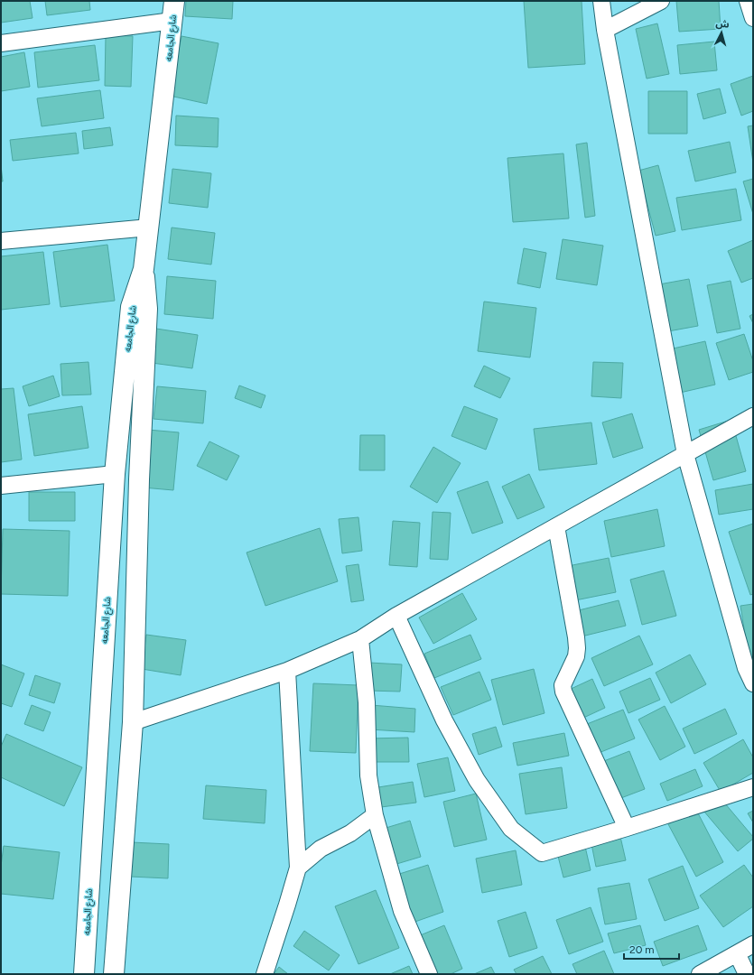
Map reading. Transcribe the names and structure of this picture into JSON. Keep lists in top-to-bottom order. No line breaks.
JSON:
{"streets":{"street":["شارع الجامعه"]},"scale_bar":"20 m","north":"top"}
